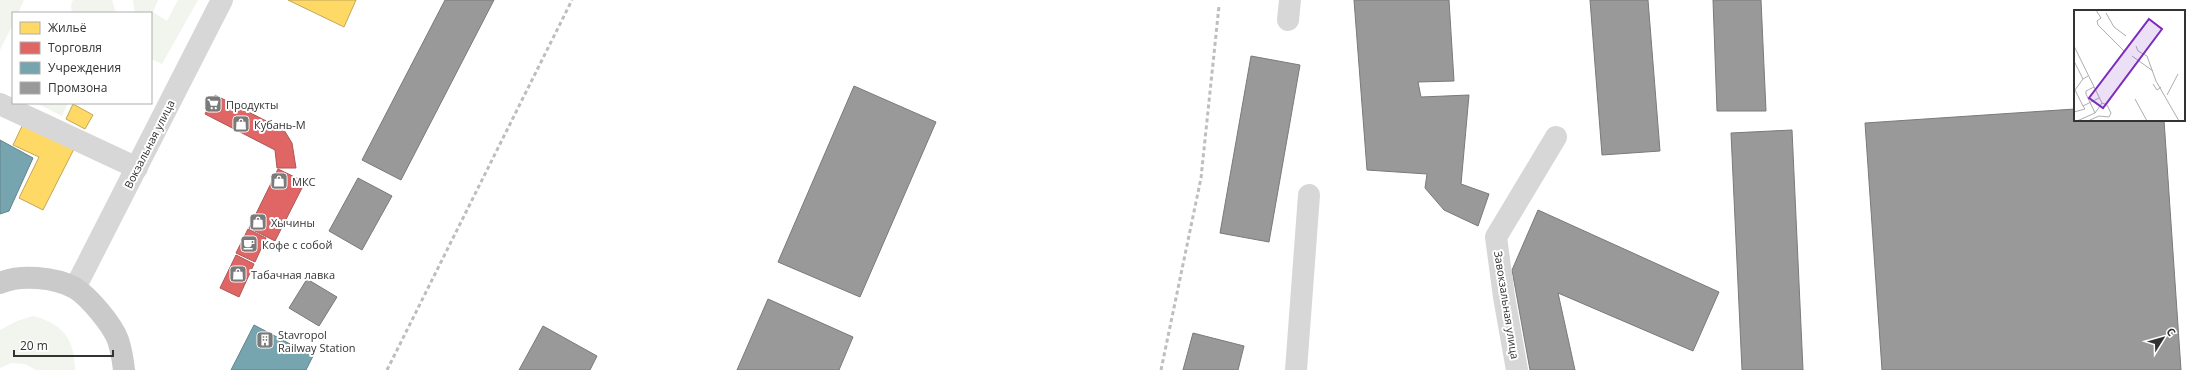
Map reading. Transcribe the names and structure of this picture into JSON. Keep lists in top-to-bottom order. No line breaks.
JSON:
{"streets":{"street":["Вокзальная улица","Завокзальная улица"]},"places":{"supermarket":["Продукты"],"shop":["Кубань-М","МКС","Хычины","Табачная лавка"],"cafe":["Кофе с собой"],"building":["Stavropol Railway Station"]},"legend":["Жильё","Торговля","Учреждения","Промзона"],"scale_bar":"20 m","north":"top right"}
